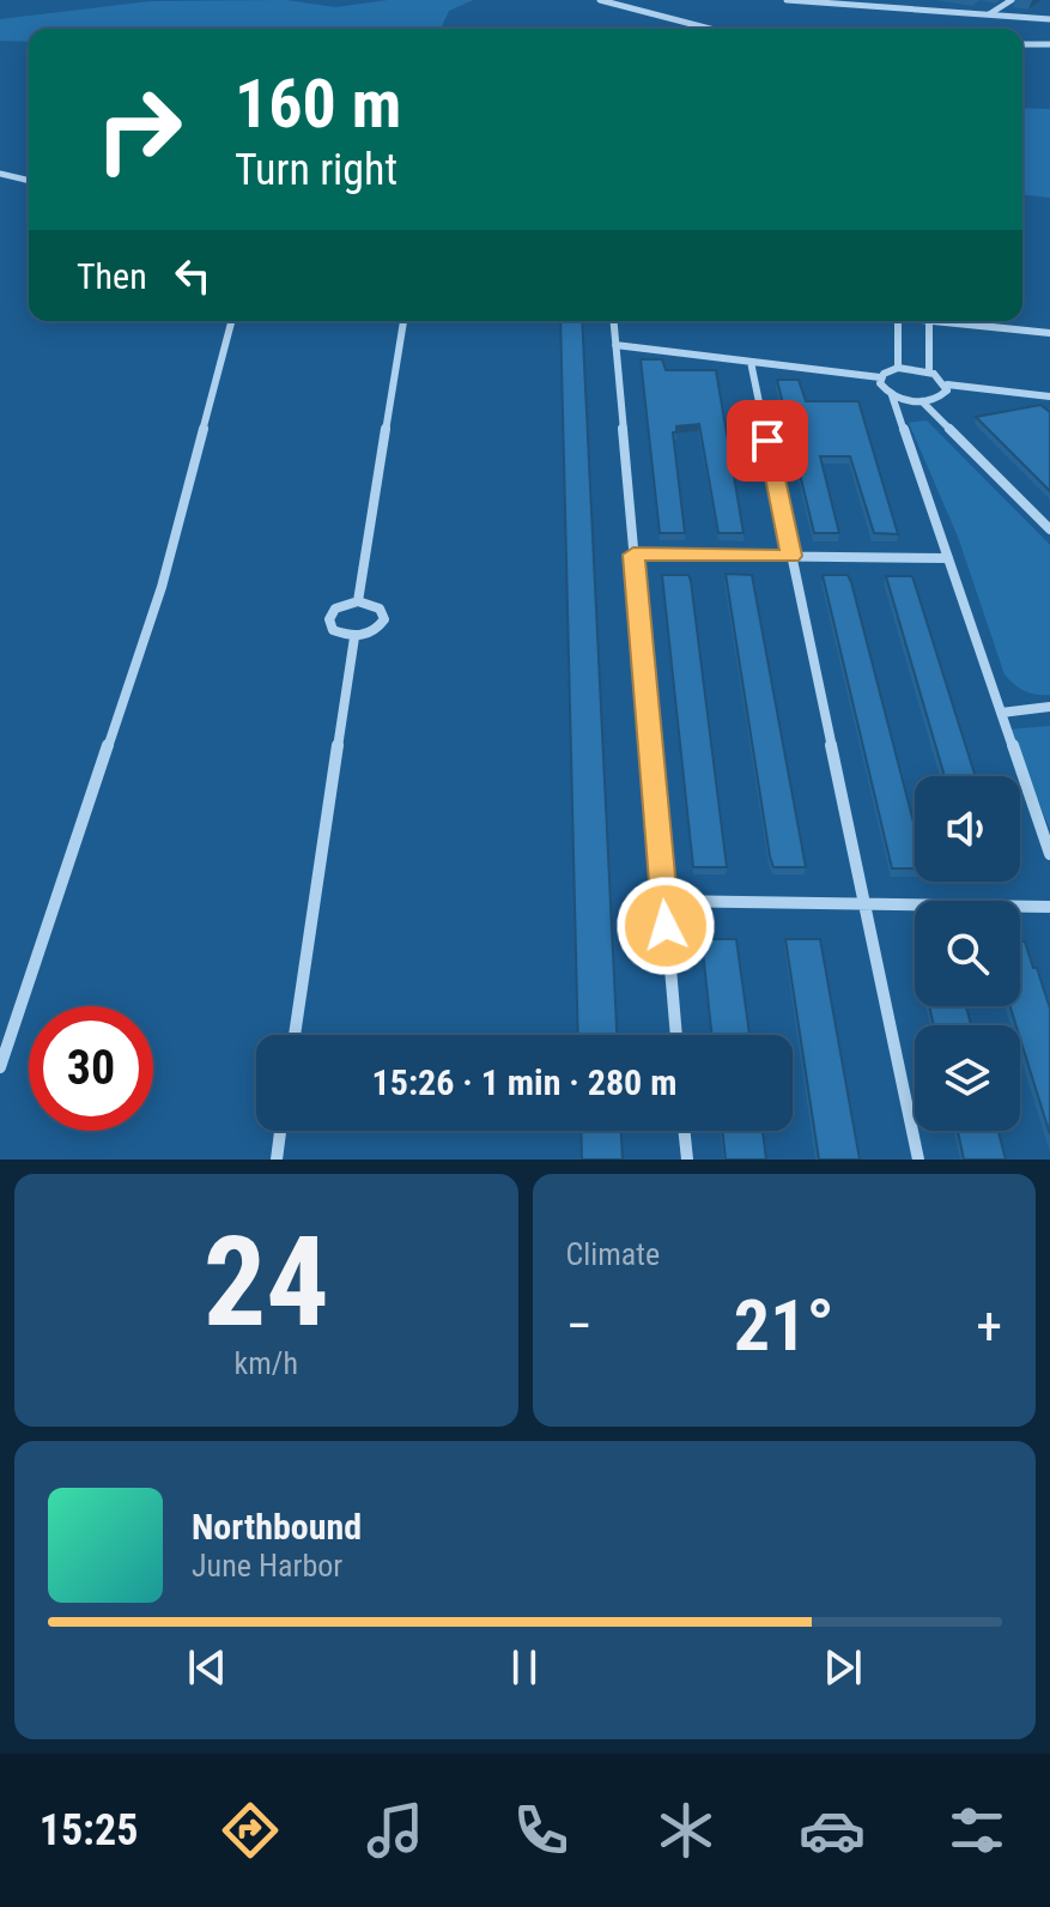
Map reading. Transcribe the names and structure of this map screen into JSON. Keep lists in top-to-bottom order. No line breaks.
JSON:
{"page":{"turn":["160 m","Turn right"],"then":"Then","limit":"30","trip":"15:26 · 1 min · 280 m","tile":[["24","km/h"],"Climate"],"heat":["−","21°","+"],"song":["Northbound","June Harbor"],"tabs":"15:25"}}
